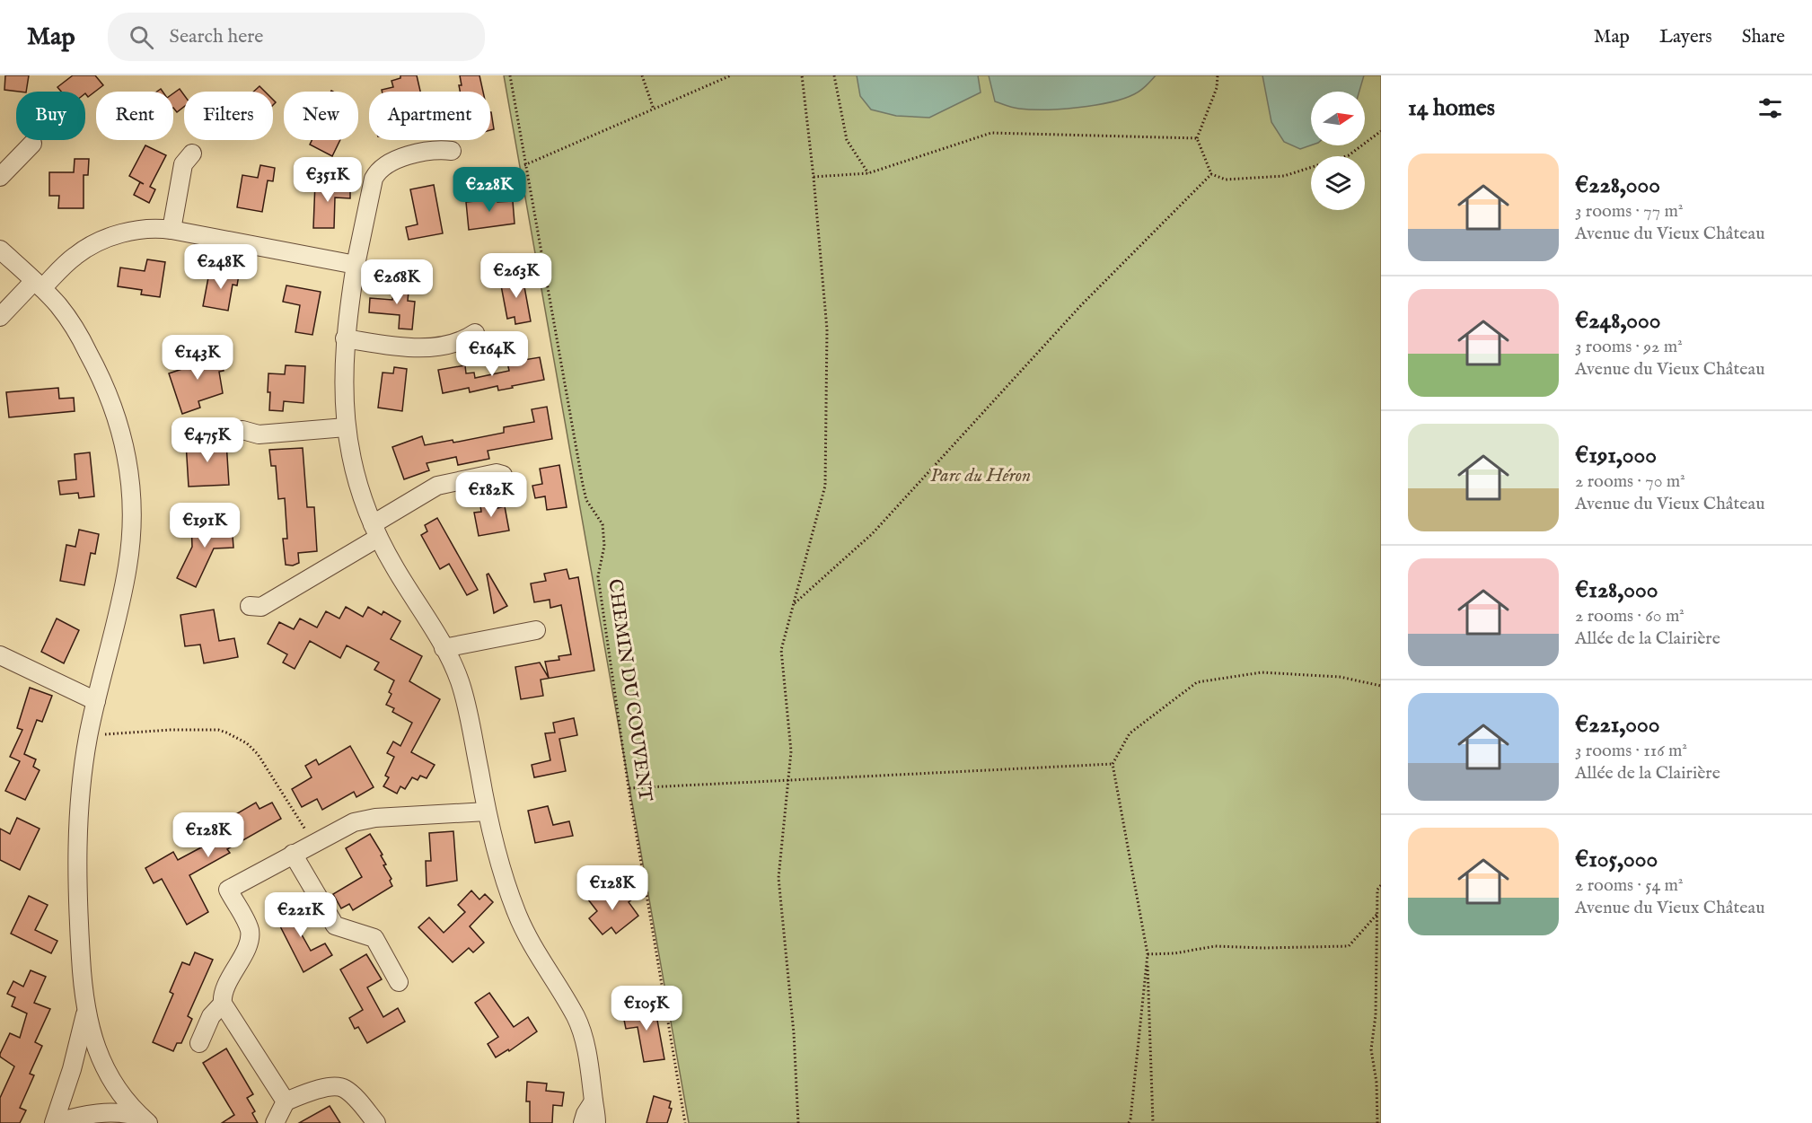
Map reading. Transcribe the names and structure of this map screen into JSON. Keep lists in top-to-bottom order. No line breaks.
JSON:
{"streets":{"path":["CHEMIN DU COUVENT"]},"parks":["Parc du Héron"],"north":"right","page":{"header":"Map","search":"Search here","nav":["Map","Layers","Share"],"heading":"14 homes","chip":["Buy","Rent","Filters","New","Apartment"],"list":[{"name":"€228,000","note":"3 rooms · 77 m² · Avenue du Vieux Château"},{"name":"€248,000","note":"3 rooms · 92 m² · Avenue du Vieux Château"},{"name":"€191,000","note":"2 rooms · 70 m² · Avenue du Vieux Château"},{"name":"€128,000","note":"2 rooms · 60 m² · Allée de la Clairière"},{"name":"€221,000","note":"3 rooms · 116 m² · Allée de la Clairière"},{"name":"€105,000","note":"2 rooms · 54 m² · Avenue du Vieux Château"}],"price":["€351K","€228K","€248K","€263K","€268K","€164K","€143K","€475K","€182K","€191K","€128K","€128K","€221K","€105K"]}}
